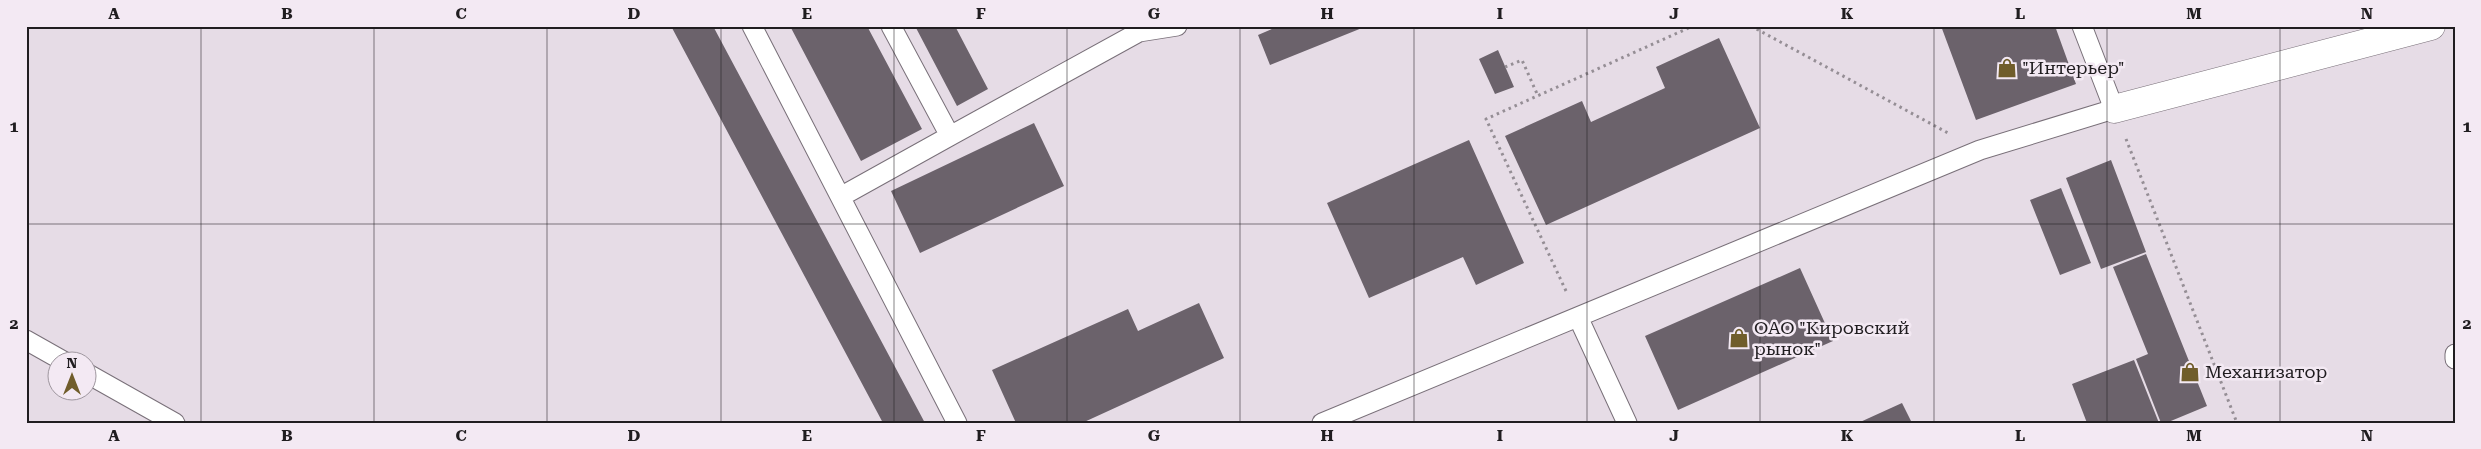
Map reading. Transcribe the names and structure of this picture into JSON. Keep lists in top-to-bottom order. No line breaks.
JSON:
{"places":{"shop":["\"Интерьер\"","ОАО \"Кировский рынок\"","Механизатор"]},"north":"top","grid":{"columns":["A","B","C","D","E","F","G","H","I","J","K","L","M","N"],"rows":["1","2"]}}
